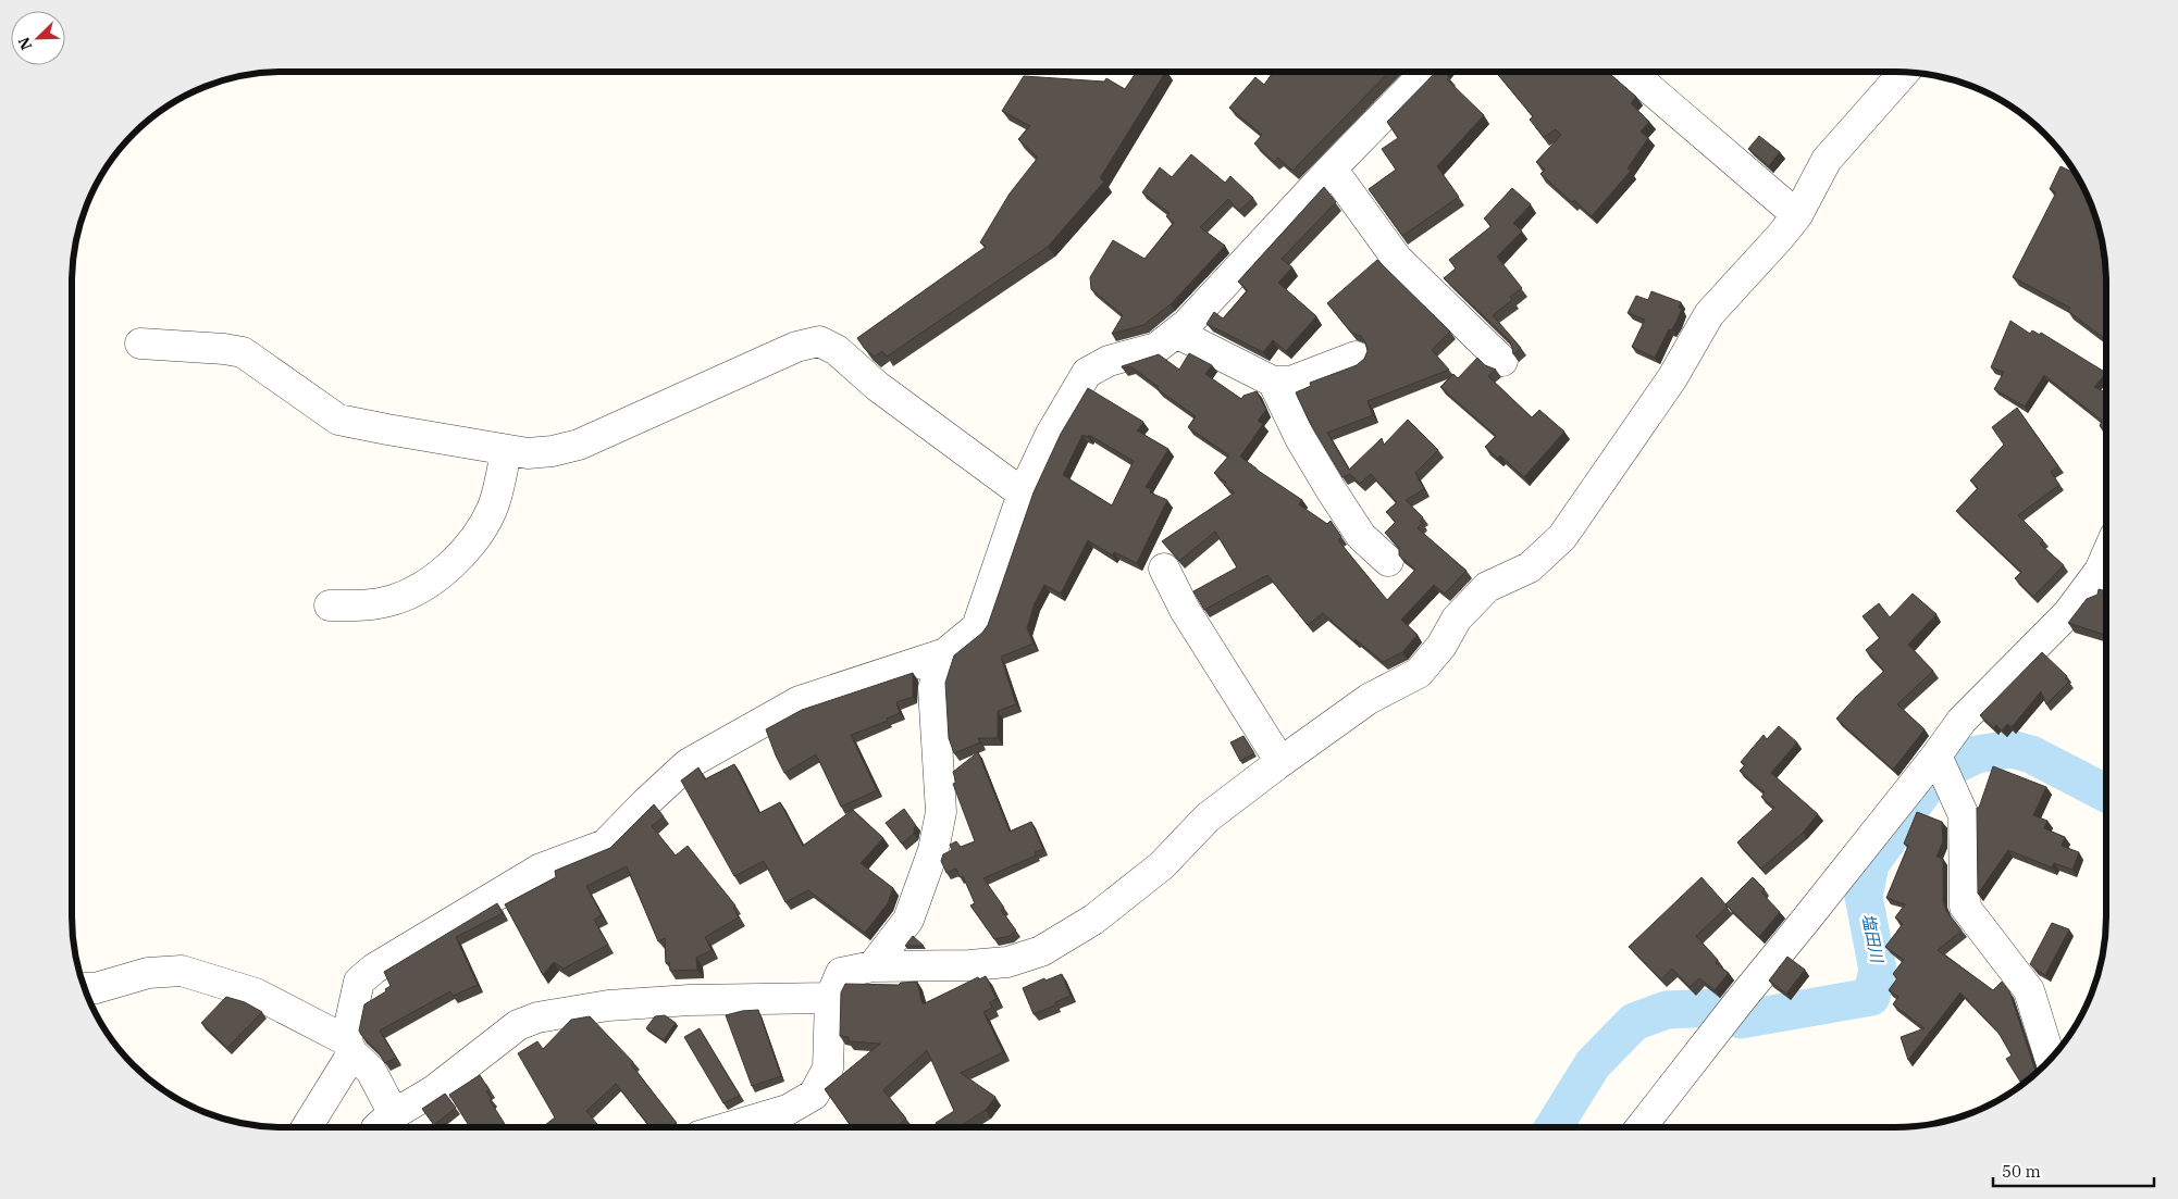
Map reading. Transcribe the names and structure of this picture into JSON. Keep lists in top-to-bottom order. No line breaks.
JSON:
{"water":["塩田川"],"scale_bar":"50 m","north":"bottom left"}
